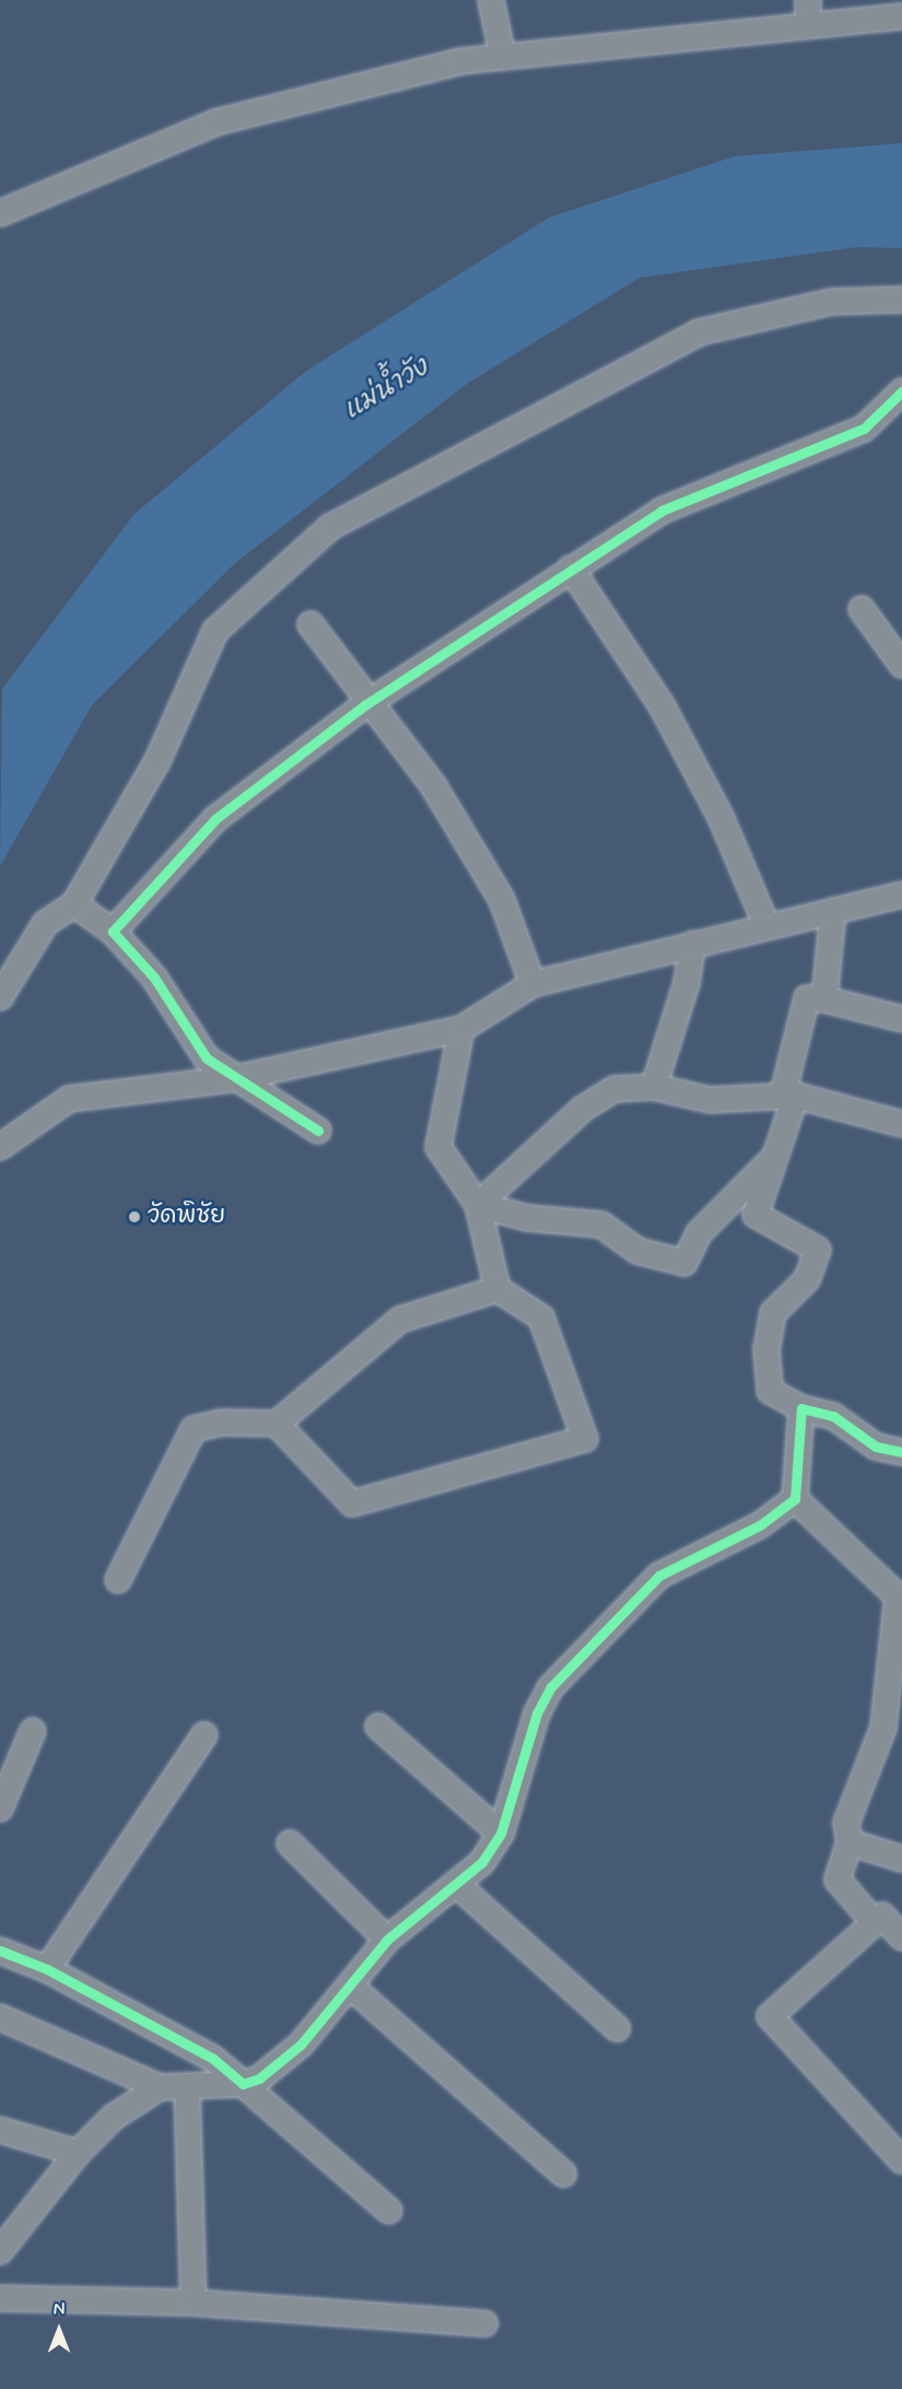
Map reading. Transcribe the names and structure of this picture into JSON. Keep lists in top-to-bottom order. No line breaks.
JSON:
{"water":["แม่น้ำวัง"],"places":["วัดพิชัย"],"north":"top"}
